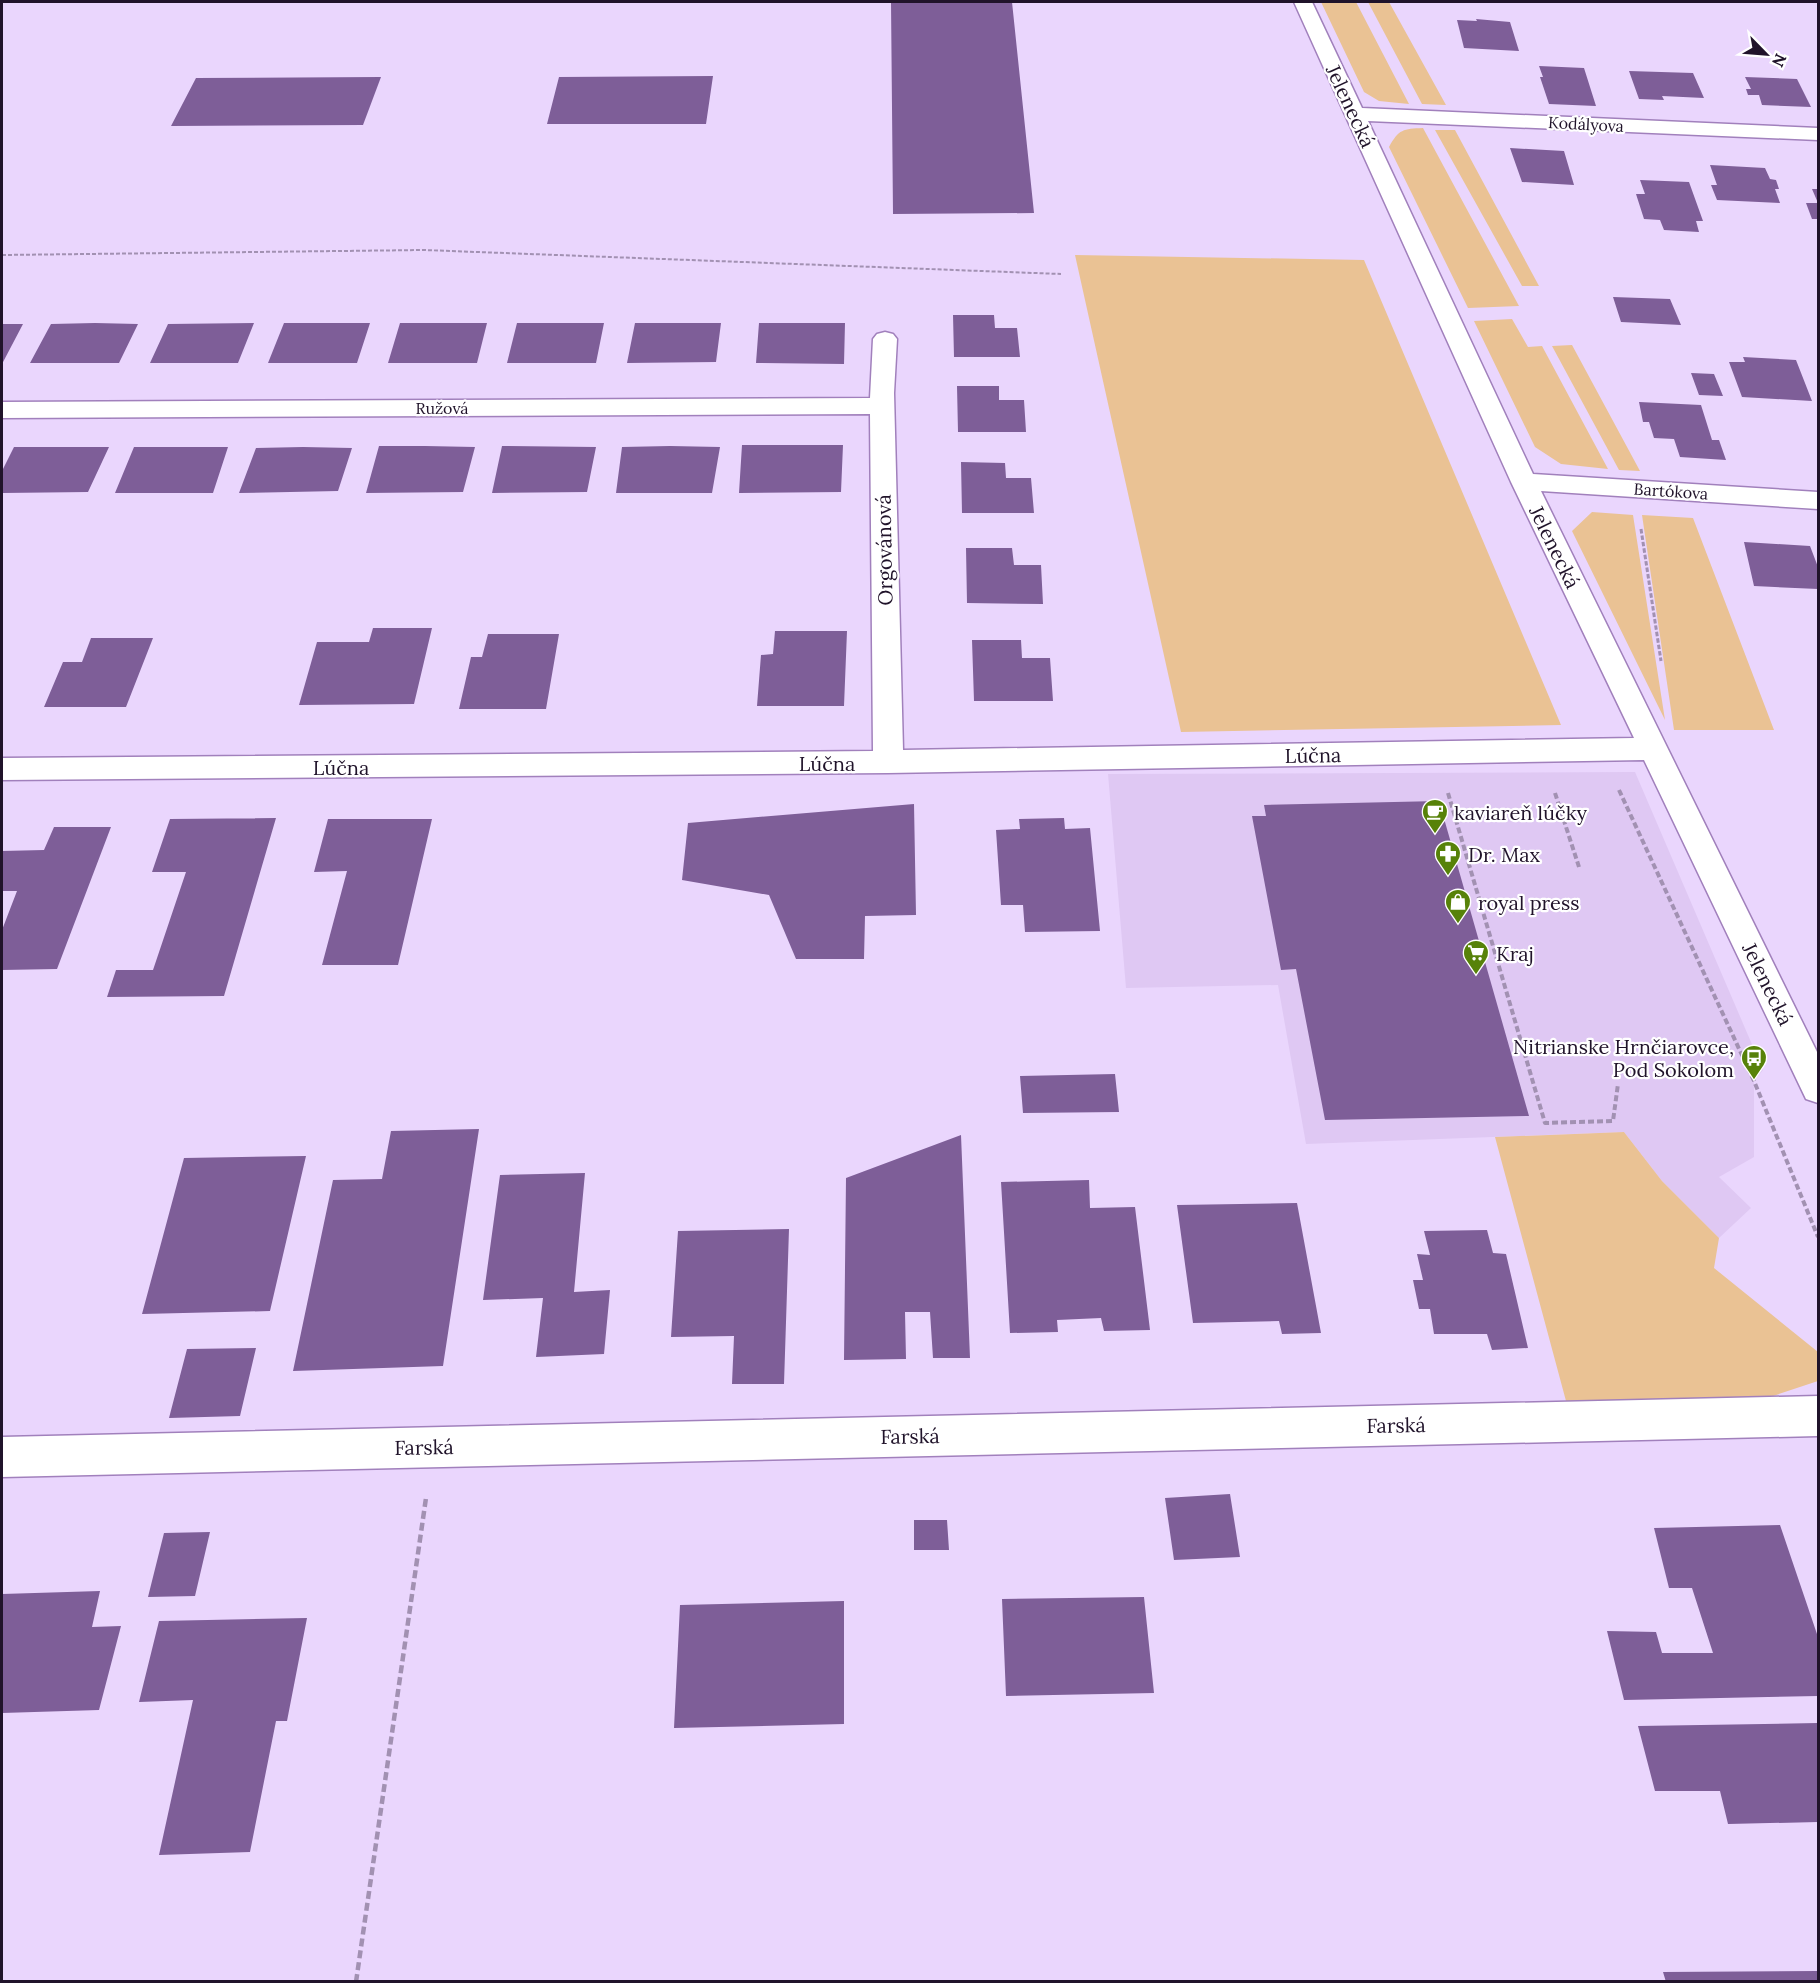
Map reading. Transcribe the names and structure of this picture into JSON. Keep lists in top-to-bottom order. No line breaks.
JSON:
{"streets":{"street":["Jelenecká","Kodályova","Ružová","Bartókova","Orgovánová","Lúčna","Farská"]},"crossings":[["Jelenecká","Kodályova"],["Jelenecká","Bartókova"],["Jelenecká","Lúčna"],["Ružová","Orgovánová"],["Orgovánová","Lúčna"]],"places":{"cafe":["kaviareň lúčky"],"pharmacy":["Dr. Max"],"shop":["royal press"],"supermarket":["Kraj"],"bus stop":["Nitrianske Hrnčiarovce, Pod Sokolom"]},"north":"bottom right"}
